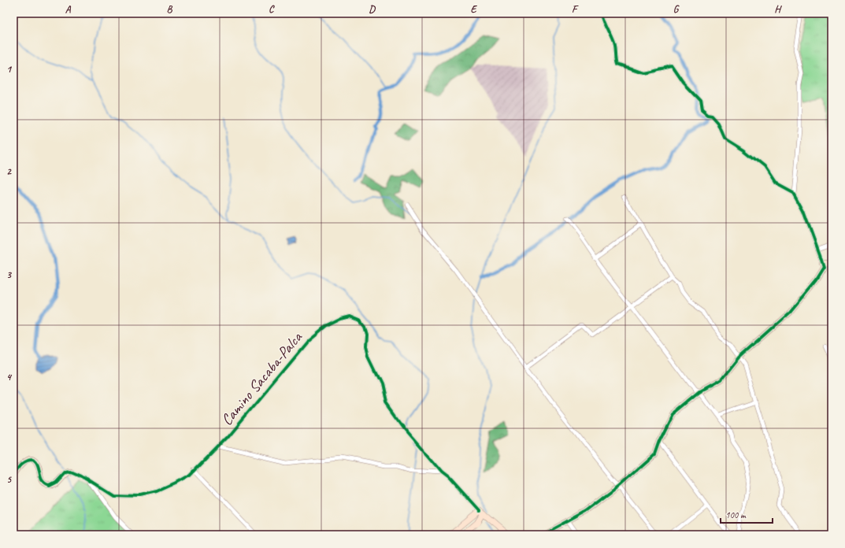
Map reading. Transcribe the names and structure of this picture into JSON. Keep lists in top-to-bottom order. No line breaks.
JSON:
{"streets":{"street":["Camino Sacaba-Palca"]},"scale_bar":"100 m","grid":{"columns":["A","B","C","D","E","F","G","H"],"rows":["1","2","3","4","5"]}}
